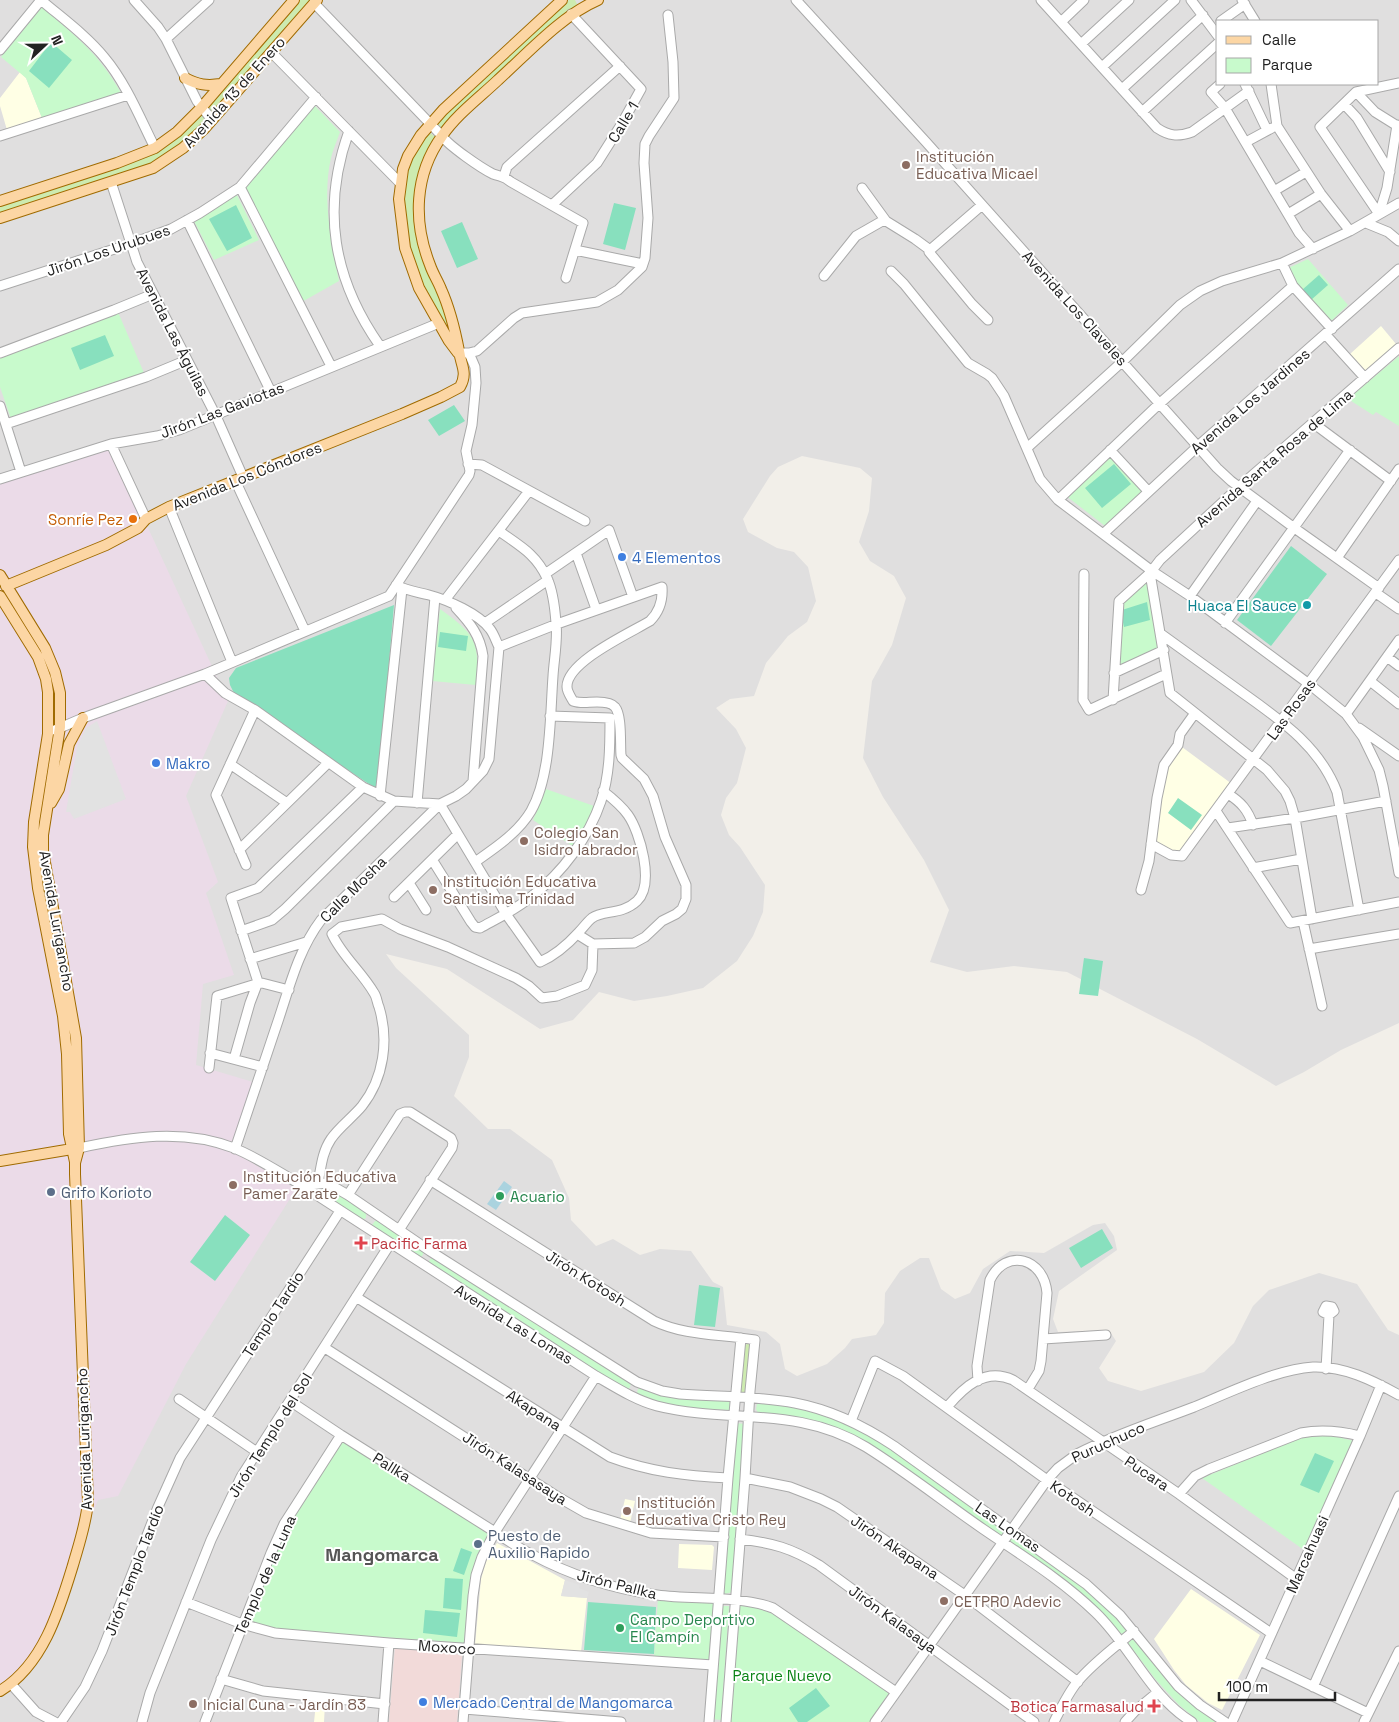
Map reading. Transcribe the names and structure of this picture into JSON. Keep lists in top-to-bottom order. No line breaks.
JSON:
{"streets":{"main road":["Avenida 13 de Enero","Avenida Los Cóndores","Avenida Lurigancho","Avenida Las Lomas"],"street":["Calle 1","Jirón Los Urubues","Avenida Los Claveles","Avenida Las Águilas","Avenida Los Jardines","Jirón Las Gaviotas","Avenida Santa Rosa de Lima","Las Rosas","Calle Mosha","Jirón Kotosh","Templo Tardio","Akapana","Jirón Templo del Sol","Puruchuco","Pallka","Jirón Kalasasaya","Pucara","Kotosh","Las Lomas","Jirón Akapana","Marcahuasi","Jirón Templo Tardío","Templo de la Luna","Jirón Pallka","Jirón Kalasaya","Moxoco"]},"crossings":[["Avenida 13 de Enero","Avenida Las Águilas"],["Jirón Los Urubues","Avenida Las Águilas"],["Avenida Los Claveles","Avenida Los Jardines"],["Avenida Los Claveles","Avenida Santa Rosa de Lima"],["Avenida Los Claveles","Las Rosas"],["Avenida Las Águilas","Jirón Las Gaviotas"],["Avenida Las Águilas","Avenida Los Cóndores"],["Avenida Los Cóndores","Avenida Lurigancho"],["Calle Mosha","Avenida Las Lomas"],["Avenida Lurigancho","Avenida Las Lomas"],["Jirón Kotosh","Avenida Las Lomas"],["Jirón Kotosh","Las Lomas"],["Templo Tardio","Avenida Las Lomas"],["Templo Tardio","Jirón Templo Tardío"],["Avenida Las Lomas","Jirón Templo del Sol"],["Avenida Las Lomas","Las Lomas"],["Akapana","Jirón Templo del Sol"],["Jirón Templo del Sol","Pallka"],["Jirón Templo del Sol","Jirón Kalasasaya"],["Jirón Templo del Sol","Moxoco"],["Puruchuco","Pucara"],["Puruchuco","Kotosh"],["Puruchuco","Las Lomas"],["Puruchuco","Jirón Akapana"],["Puruchuco","Marcahuasi"],["Puruchuco","Jirón Kalasaya"],["Pallka","Templo de la Luna"],["Pallka","Jirón Pallka"],["Pucara","Kotosh"],["Pucara","Marcahuasi"],["Kotosh","Las Lomas"],["Kotosh","Marcahuasi"],["Templo de la Luna","Moxoco"]],"districts":["Mangomarca"],"parks":["Parque Nuevo"],"places":{"other":["Institución Educativa Micael","Sonríe Pez","4 Elementos","Huaca El Sauce","Makro","Colegio San Isidro labrador","Institución Educativa Santisima Trinidad","Institución Educativa Pamer Zarate","Grifo Korioto","Acuario","Institución Educativa Cristo Rey","Puesto de Auxilio Rapido","CETPRO Adevic","Campo Deportivo El Campín","Mercado Central de Mangomarca","Inicial Cuna - Jardín 83"],"health":["Pacific Farma","Botica Farmasalud"]},"legend":["Calle","Parque"],"scale_bar":"100 m","north":"right"}
